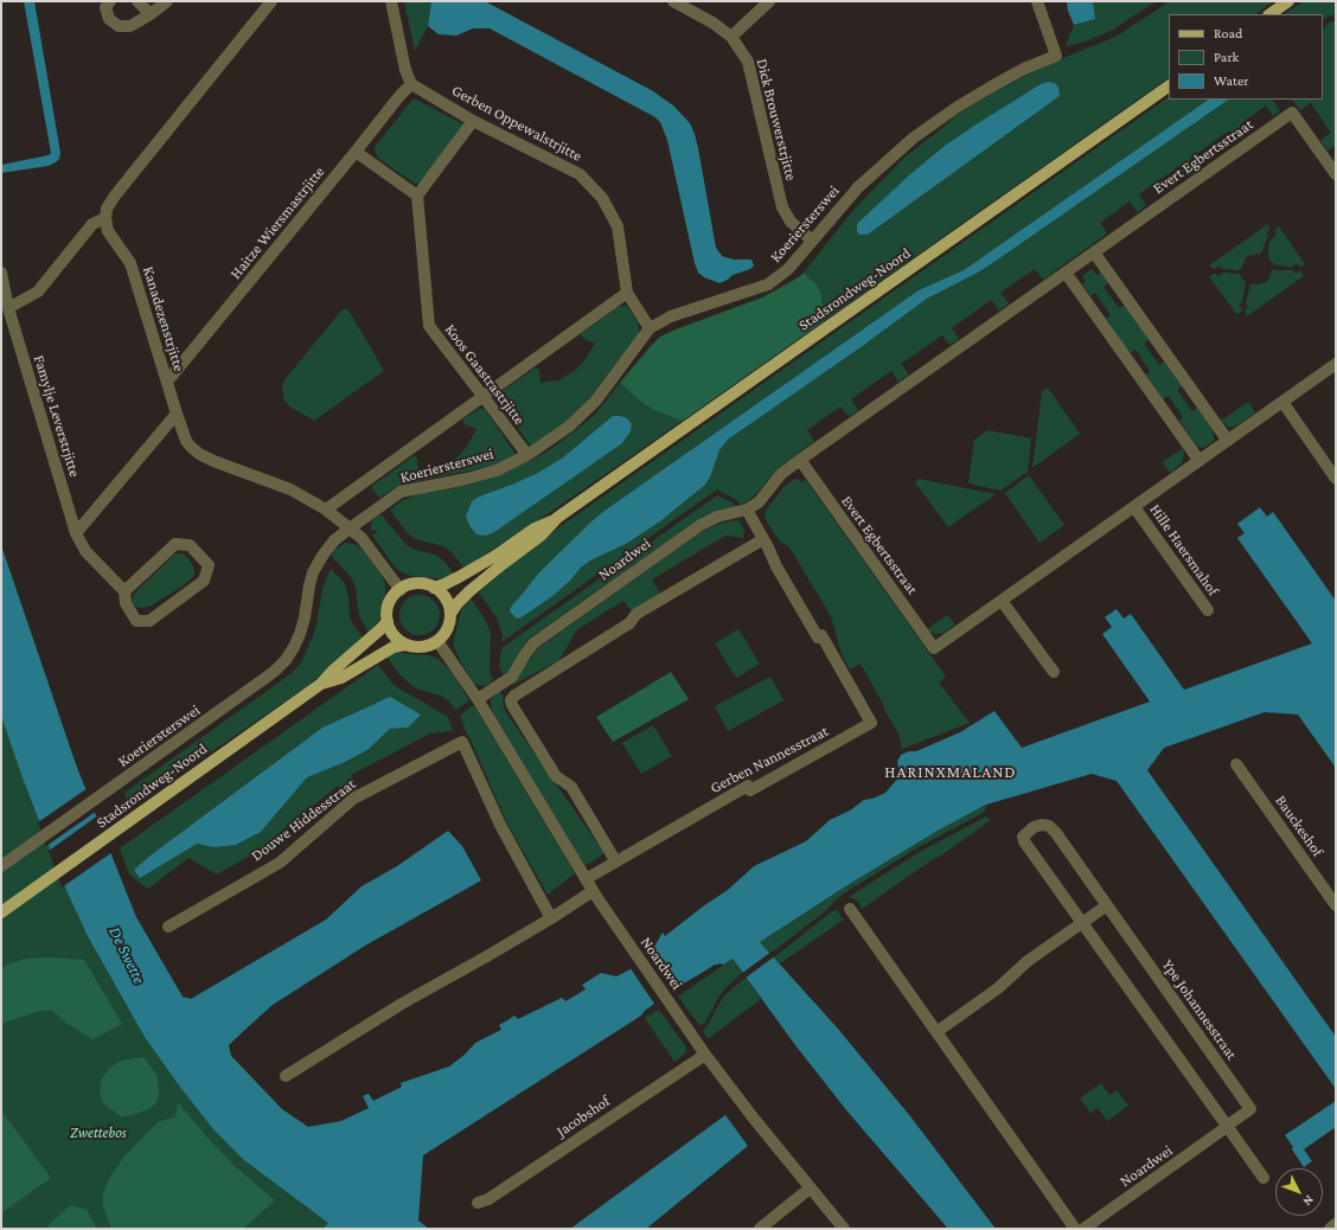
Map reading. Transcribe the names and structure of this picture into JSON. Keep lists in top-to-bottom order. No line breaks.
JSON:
{"streets":{"main road":["Stadsrondweg-Noord"],"street":["Dick Brouwerstrjitte","Gerben Oppewalstrjitte","Evert Egbertsstraat","Haitze Wiersmastrjitte","Koeriersterswei","Kanadezenstrjitte","Koos Gaastrastrjitte","Famylje Leverstrjitte","Hille Haersmahof","Noardwei","Gerben Nannesstraat","Douwe Hiddesstraat","Bauckeshof","Ype Johannesstraat","Jacobshof"]},"crossings":[["Dick Brouwerstrjitte","Koeriersterswei"],["Gerben Oppewalstrjitte","Haitze Wiersmastrjitte"],["Gerben Oppewalstrjitte","Koeriersterswei"],["Evert Egbertsstraat","Hille Haersmahof"],["Evert Egbertsstraat","Noardwei"],["Haitze Wiersmastrjitte","Kanadezenstrjitte"],["Koeriersterswei","Kanadezenstrjitte"],["Koeriersterswei","Koos Gaastrastrjitte"],["Stadsrondweg-Noord","Kanadezenstrjitte"],["Stadsrondweg-Noord","Noardwei"],["Kanadezenstrjitte","Noardwei"],["Noardwei","Gerben Nannesstraat"],["Noardwei","Ype Johannesstraat"],["Noardwei","Jacobshof"]],"districts":["HARINXMALAND"],"water":["De Swette"],"parks":["Zwettebos"],"legend":["Road","Park","Water"],"north":"bottom right"}
